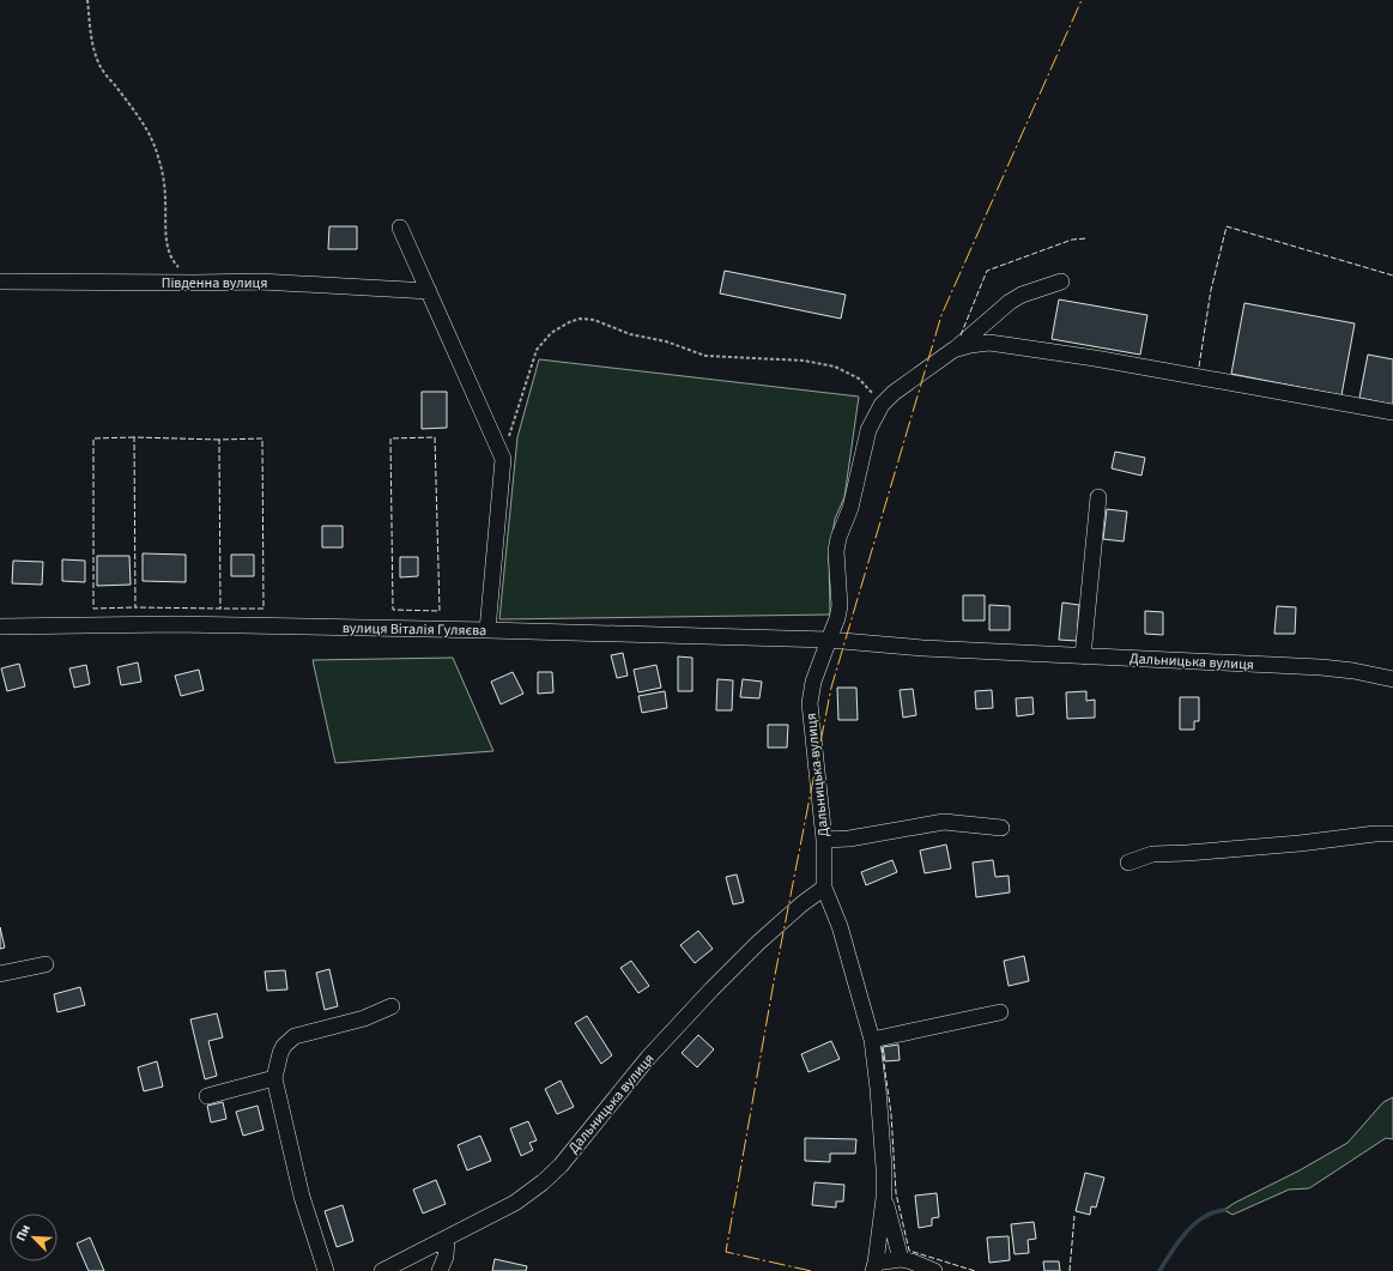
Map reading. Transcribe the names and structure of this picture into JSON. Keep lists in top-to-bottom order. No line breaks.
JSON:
{"streets":{"street":["Південна вулиця","вулиця Віталія Гуляєва","Дальницька вулиця"]},"crossings":[["вулиця Віталія Гуляєва","Дальницька вулиця"]],"north":"top left"}
